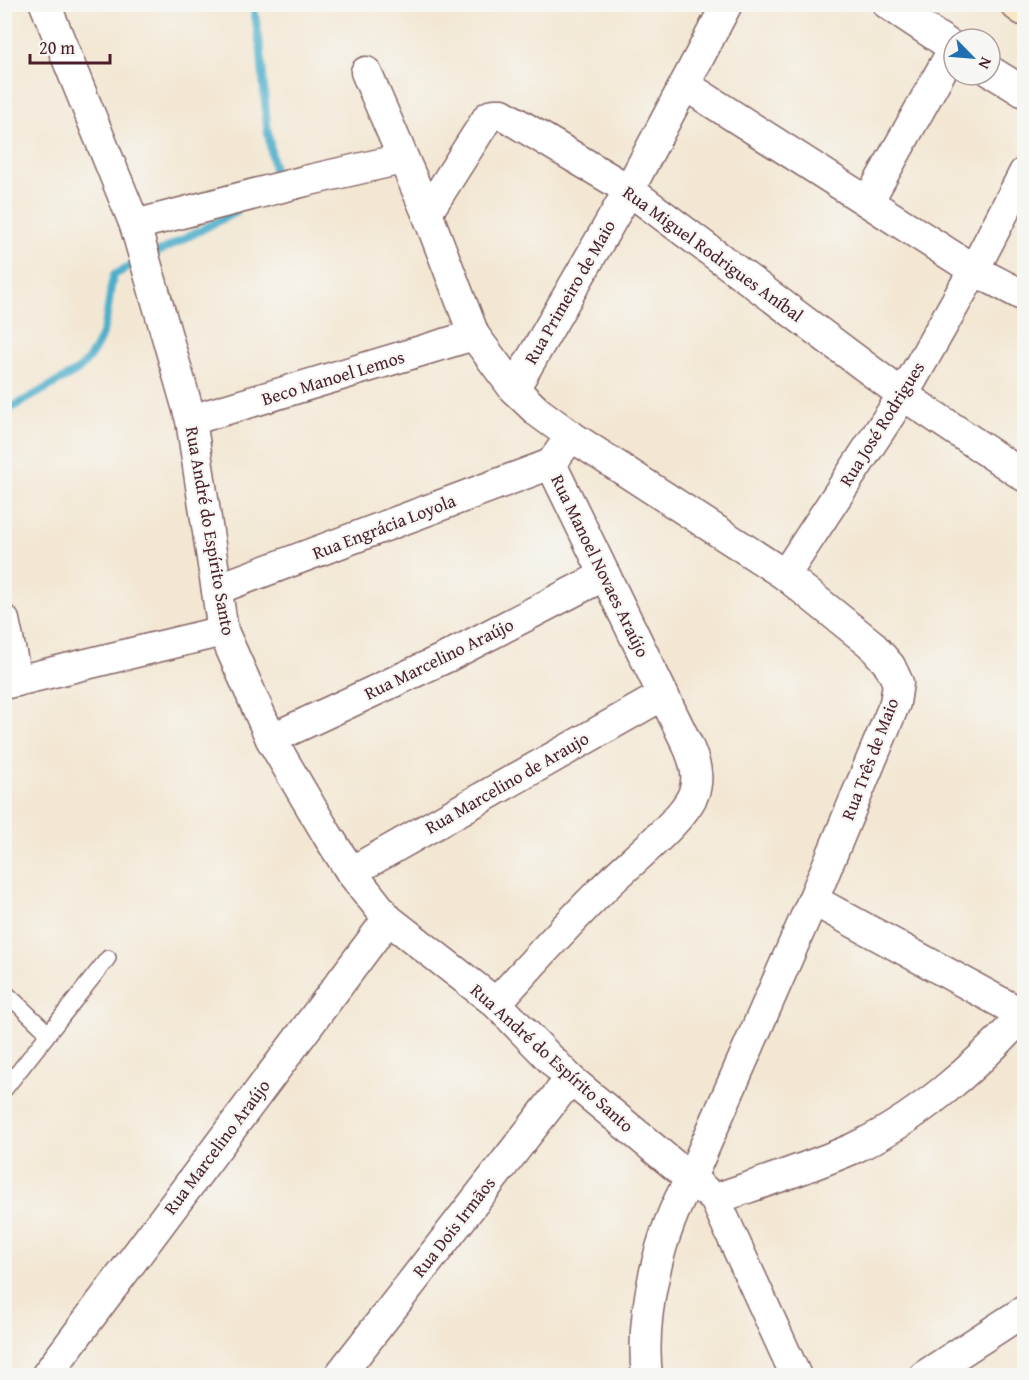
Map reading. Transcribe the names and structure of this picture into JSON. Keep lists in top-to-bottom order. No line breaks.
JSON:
{"streets":{"street":["Rua Miguel Rodrigues Aníbal","Rua Primeiro de Maio","Beco Manoel Lemos","Rua José Rodrigues","Rua Engrácia Loyola","Rua André do Espírito Santo","Rua Manoel Novaes Araújo","Rua Marcelino Araújo","Rua Três de Maio","Rua Marcelino de Araujo","Rua Dois Irmãos"]},"crossings":[["Rua Miguel Rodrigues Aníbal","Rua Primeiro de Maio"],["Rua Miguel Rodrigues Aníbal","Rua José Rodrigues"],["Beco Manoel Lemos","Rua André do Espírito Santo"],["Rua José Rodrigues","Rua Três de Maio"],["Rua Engrácia Loyola","Rua André do Espírito Santo"],["Rua Engrácia Loyola","Rua Manoel Novaes Araújo"],["Rua André do Espírito Santo","Rua Manoel Novaes Araújo"],["Rua André do Espírito Santo","Rua Marcelino Araújo"],["Rua André do Espírito Santo","Rua Três de Maio"],["Rua André do Espírito Santo","Rua Marcelino de Araujo"],["Rua André do Espírito Santo","Rua Dois Irmãos"],["Rua Manoel Novaes Araújo","Rua Marcelino Araújo"],["Rua Manoel Novaes Araújo","Rua Três de Maio"],["Rua Manoel Novaes Araújo","Rua Marcelino de Araujo"]],"scale_bar":"20 m","north":"bottom right"}
